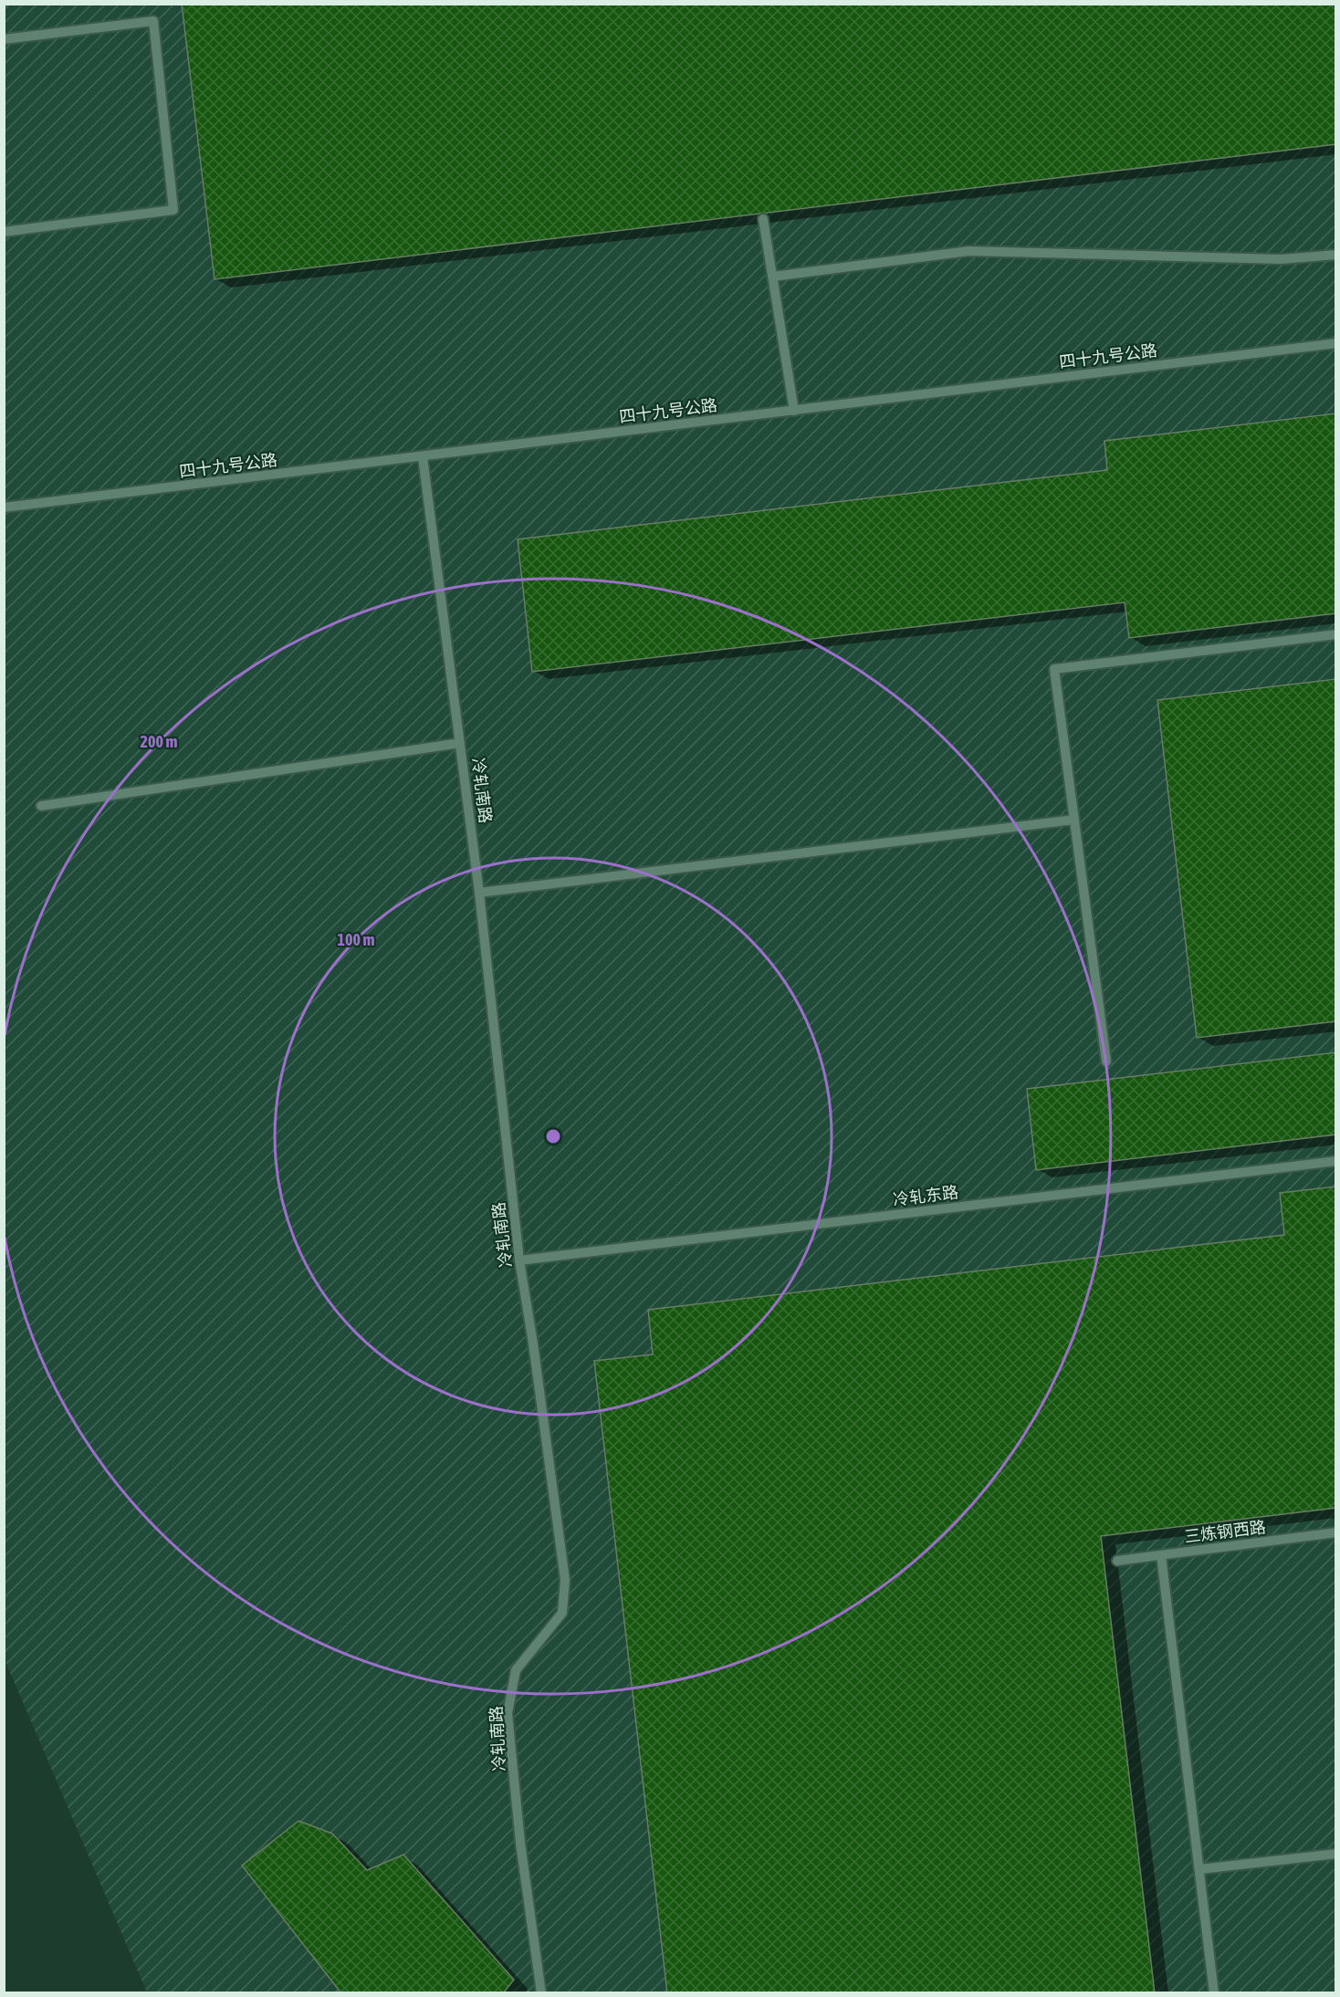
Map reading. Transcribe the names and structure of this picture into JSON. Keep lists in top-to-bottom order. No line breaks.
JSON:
{"streets":{"lane":["四十九号公路","冷轧南路","冷轧东路","三炼钢西路"]},"crossings":[["四十九号公路","冷轧南路"],["冷轧南路","冷轧东路"]],"rings":["200 m","100 m"]}
